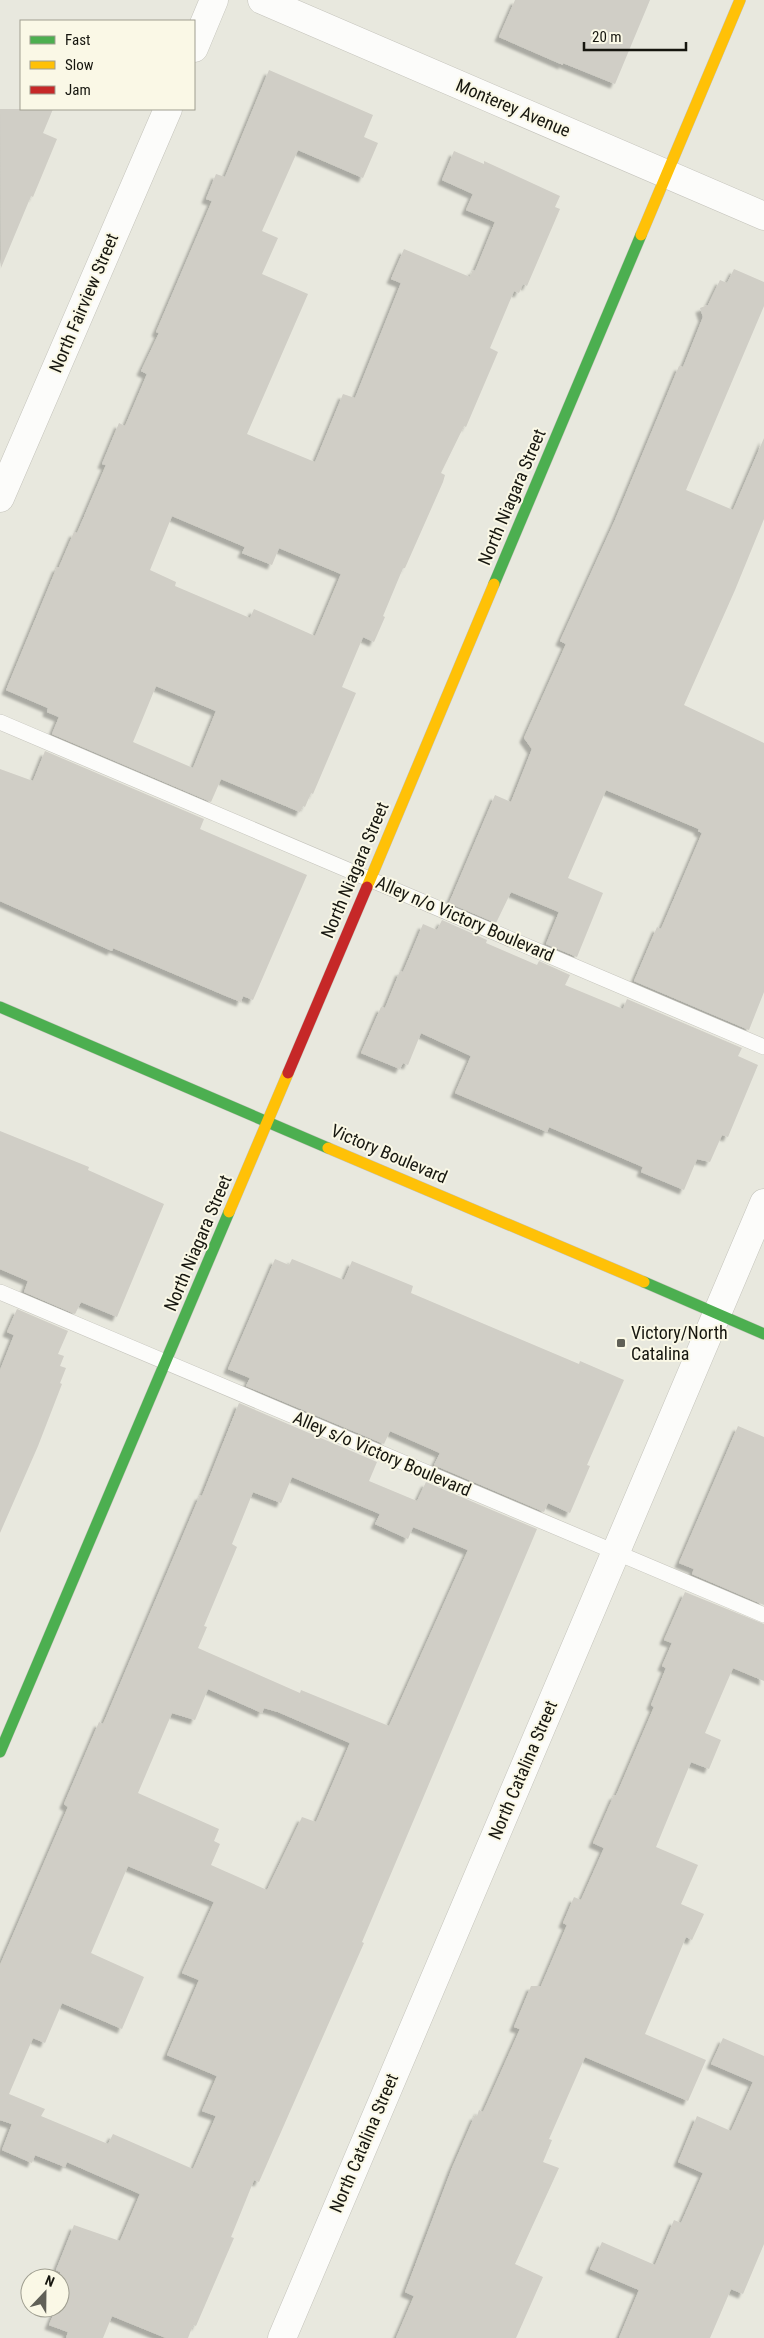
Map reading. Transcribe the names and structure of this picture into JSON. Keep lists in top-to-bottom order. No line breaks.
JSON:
{"streets":{"street":["Monterey Avenue","North Fairview Street","North Niagara Street","Victory Boulevard","North Catalina Street"],"lane":["Alley n/o Victory Boulevard","Alley s/o Victory Boulevard"]},"crossings":[["Monterey Avenue","North Niagara Street"],["North Niagara Street","Alley n/o Victory Boulevard"],["North Niagara Street","Victory Boulevard"],["North Niagara Street","Alley s/o Victory Boulevard"],["Victory Boulevard","North Catalina Street"],["Alley s/o Victory Boulevard","North Catalina Street"]],"places":{"transit":["Victory/North Catalina"]},"legend":["Fast","Slow","Jam"],"scale_bar":"20 m","north":"top"}
